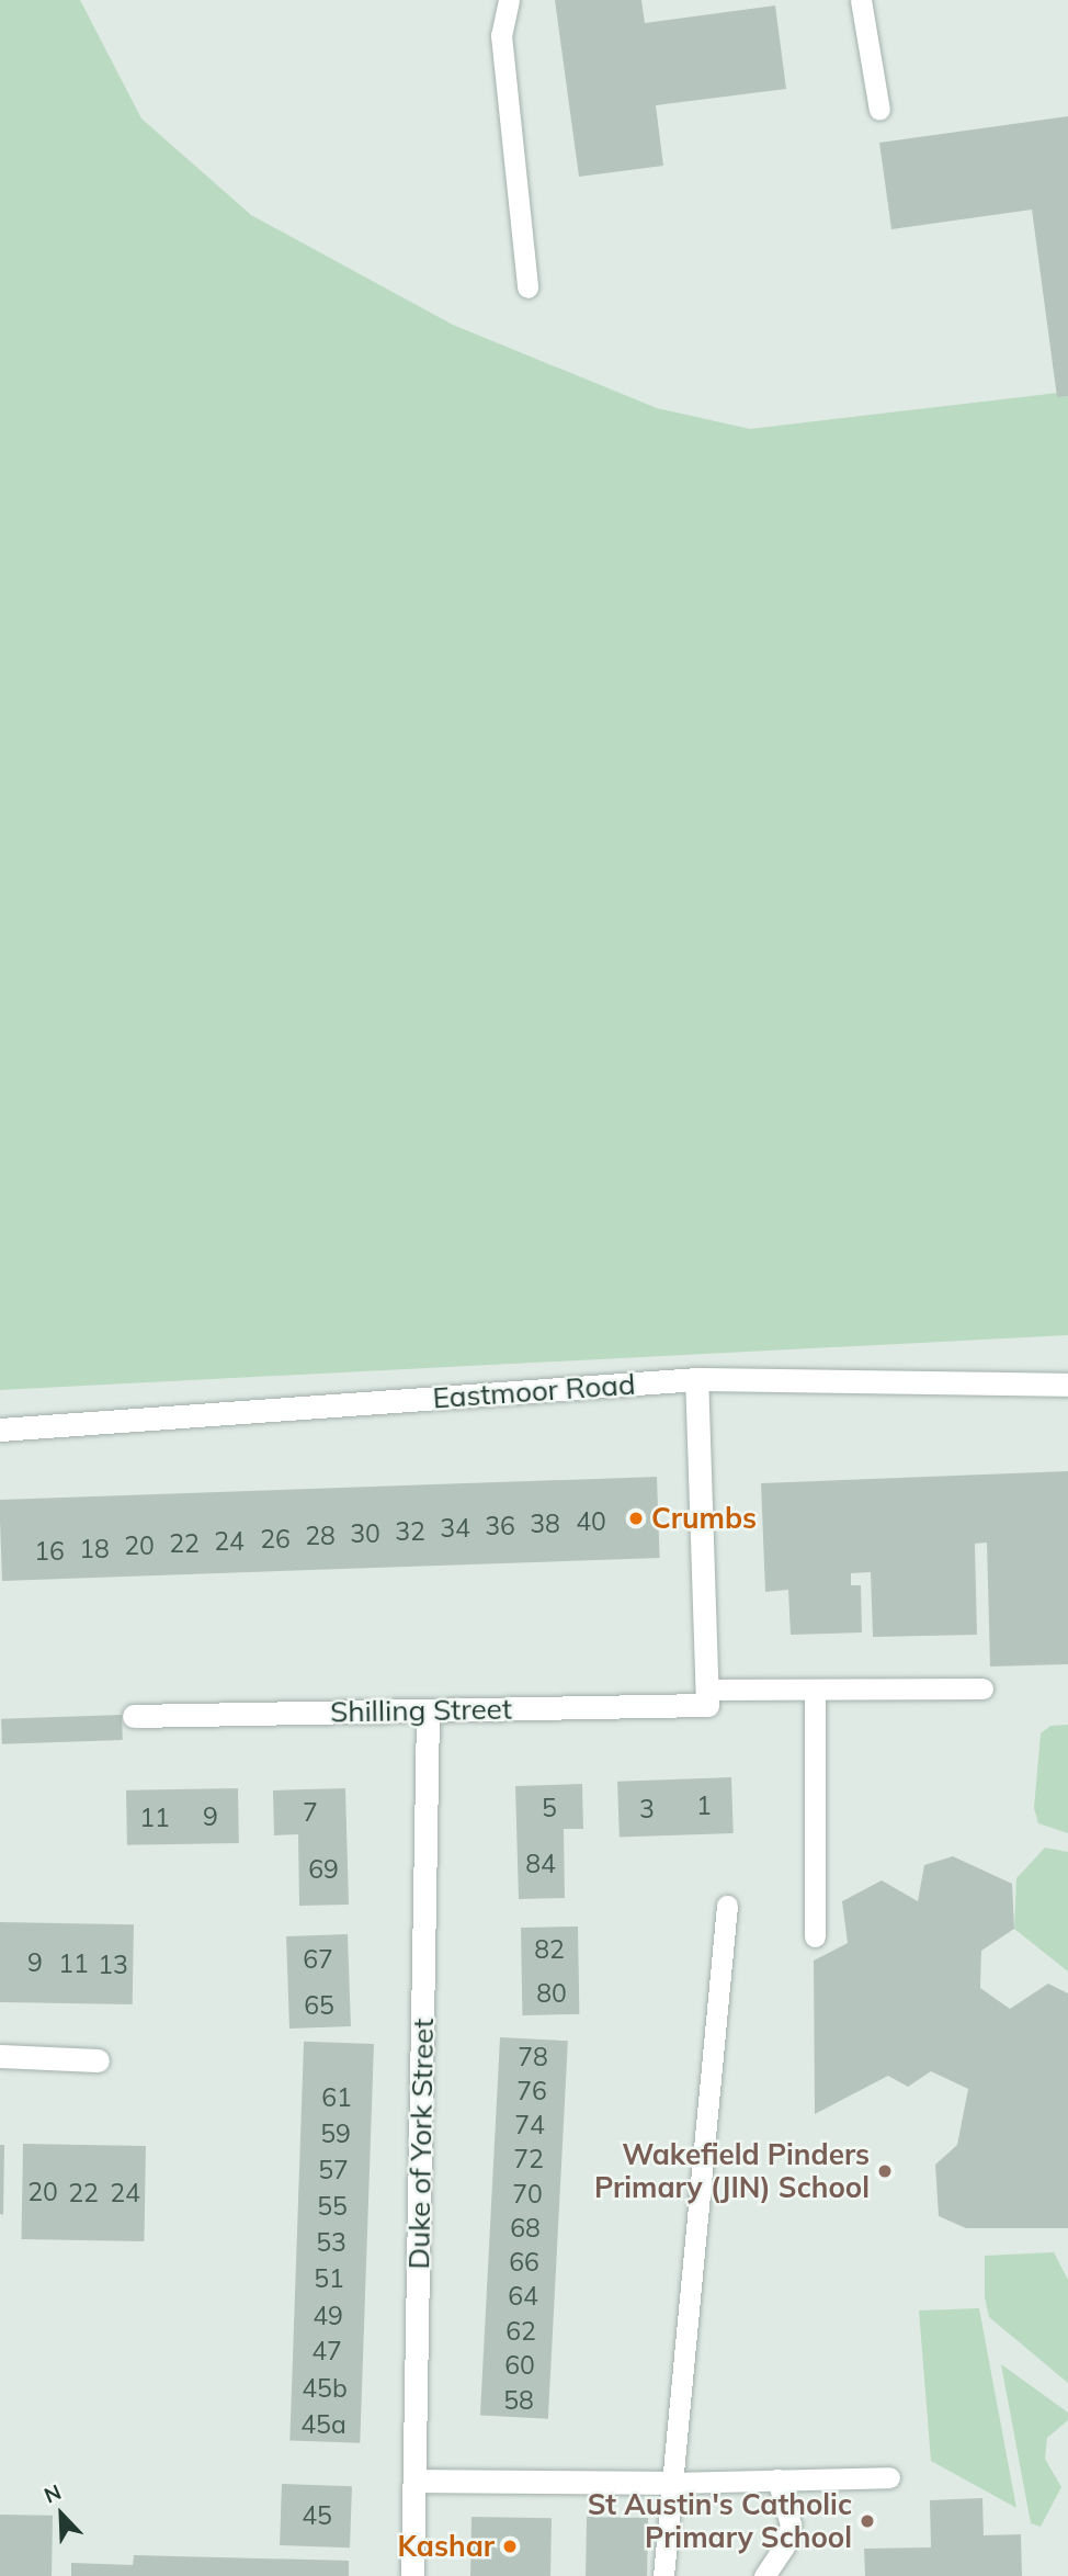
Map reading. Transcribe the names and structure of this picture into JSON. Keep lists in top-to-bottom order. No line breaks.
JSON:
{"streets":{"street":["Eastmoor Road","Shilling Street","Duke of York Street"]},"crossings":[["Shilling Street","Duke of York Street"]],"places":["Crumbs","Wakefield Pinders Primary (JIN) School","St Austin's Catholic Primary School","Kashar"],"house_numbers":["40","38","36","34","32","30","28","26","24","22","20","18","16","1","5","3","7","9","11","84","69","82","67","9","11","13","80","65","78","76","61","74","59","72","57","20","22","24","70","55","68","53","66","51","64","49","62","47","60","45b","58","45a","45"],"north":"top left"}
